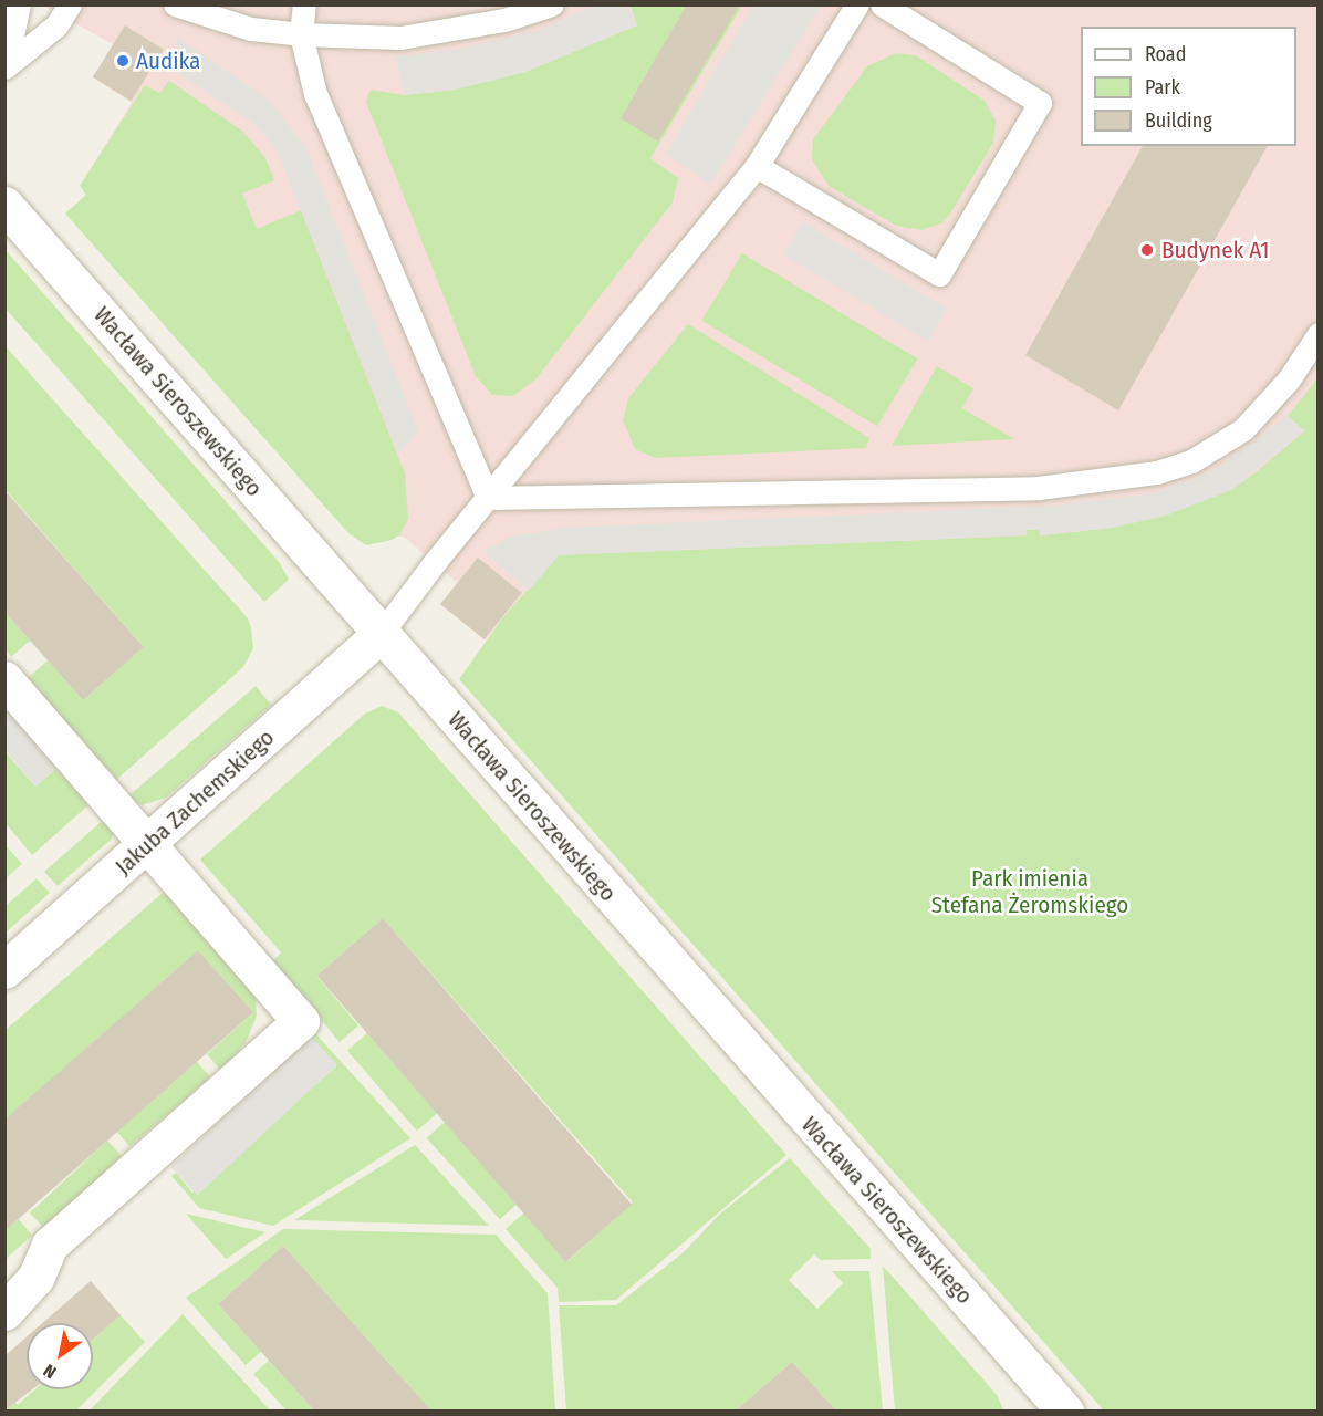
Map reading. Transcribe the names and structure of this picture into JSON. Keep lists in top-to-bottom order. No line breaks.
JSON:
{"streets":{"street":["Wacława Sieroszewskiego","Jakuba Zachemskiego"]},"crossings":[["Wacława Sieroszewskiego","Jakuba Zachemskiego"]],"parks":["Park imienia Stefana Żeromskiego"],"places":["Audika","Budynek A1"],"legend":["Road","Park","Building"],"north":"bottom left"}
